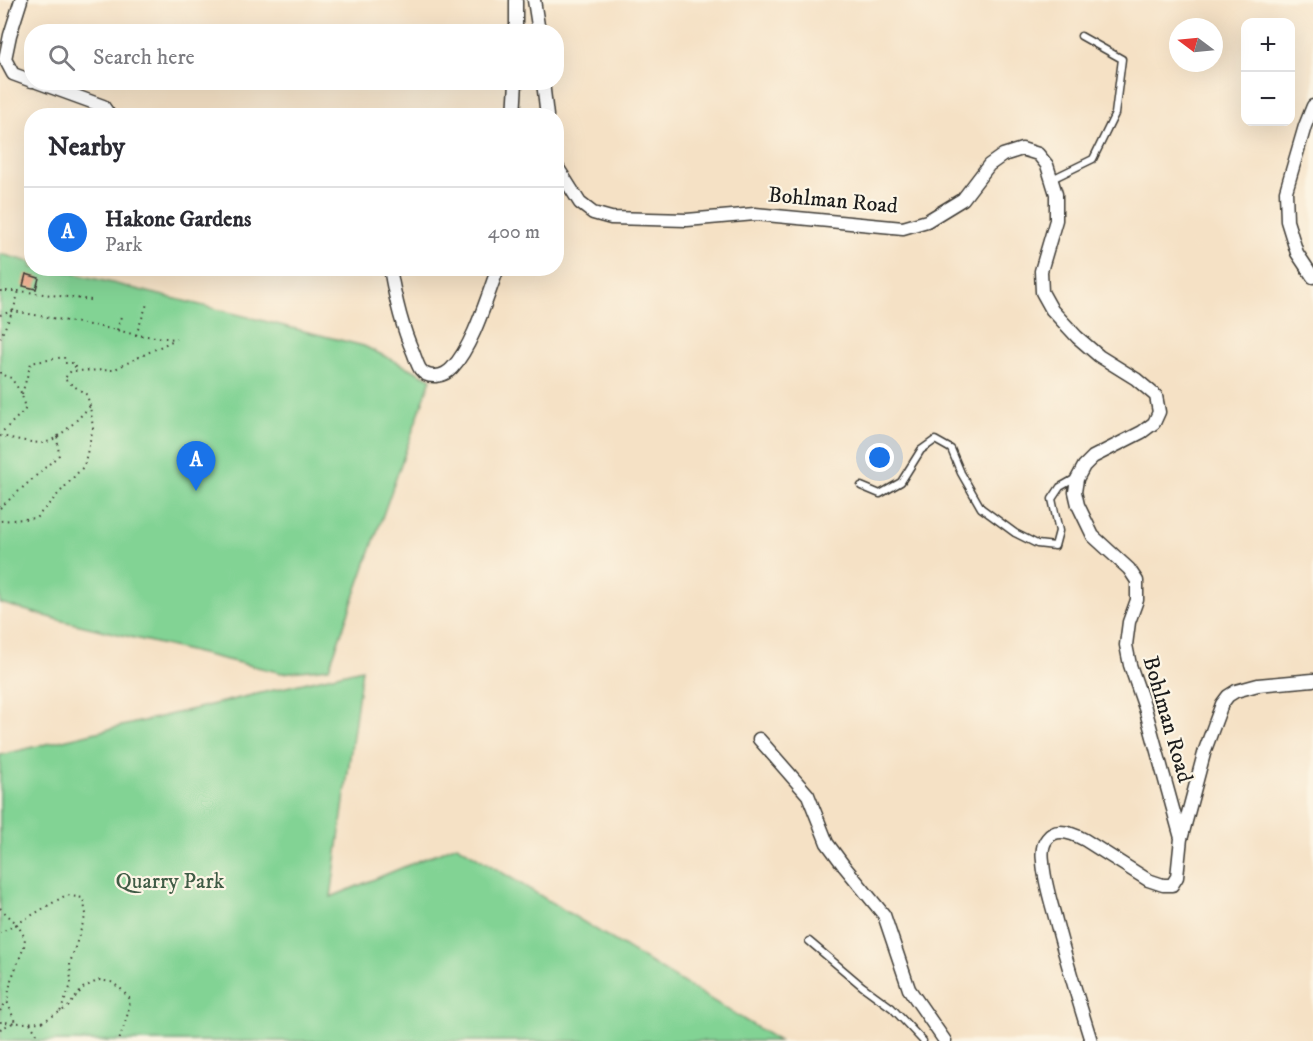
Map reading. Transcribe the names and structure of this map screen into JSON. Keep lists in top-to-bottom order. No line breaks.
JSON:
{"streets":{"street":["Bohlman Road"]},"parks":["Quarry Park"],"north":"left","page":{"map_buttons":["+","−"],"search":"Search here","heading":"Nearby","list":[{"mark":"A","name":"Hakone Gardens","note":"Park","value":"400 m"}],"pins":"A"}}
